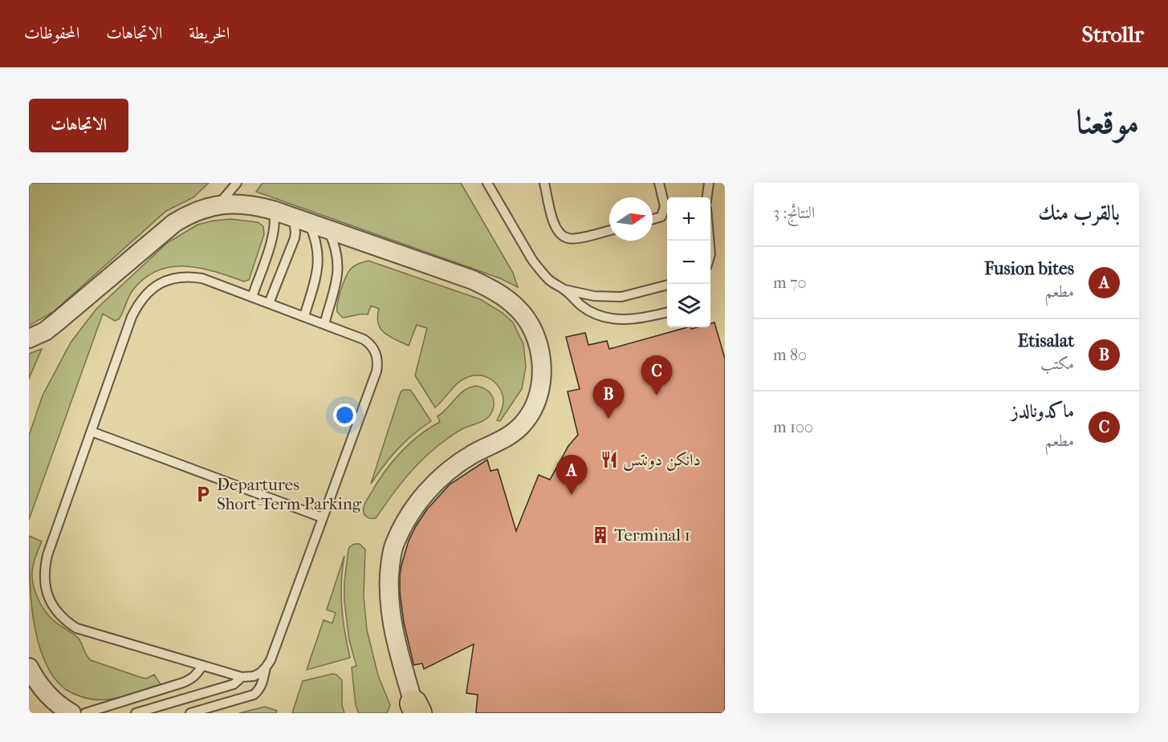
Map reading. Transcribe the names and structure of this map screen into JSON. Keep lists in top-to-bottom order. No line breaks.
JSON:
{"places":{"restaurant":["دانكن دونتس"],"parking":["Departures Short-Term Parking"],"building":["Terminal 1"]},"north":"right","page":{"header":"Strollr","nav":["الخريطة","الاتجاهات","المحفوظات"],"title":"موقعنا","buttons":"الاتجاهات","heading":["بالقرب منك","النتائج: 3"],"map_buttons":["+","−"],"list":[{"mark":"A","name":"Fusion bites","note":"مطعم","value":"70 m"},{"mark":"B","name":"Etisalat","note":"مكتب","value":"80 m"},{"mark":"C","name":"ماكدونالدز","note":"مطعم","value":"100 m"}],"pins":["C","B","A"]}}
